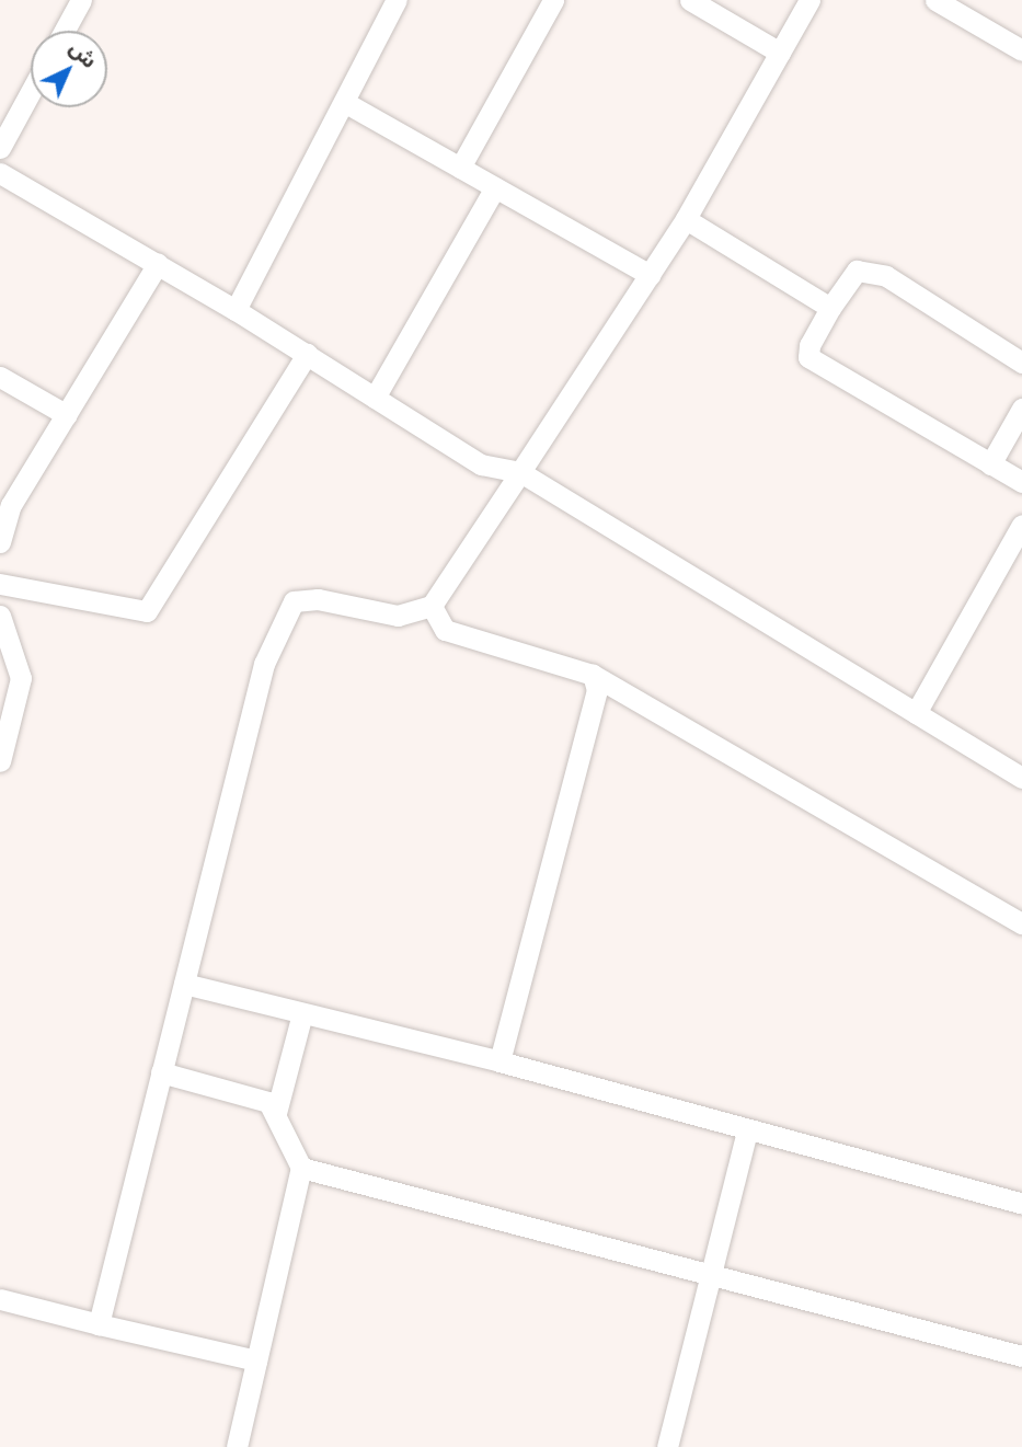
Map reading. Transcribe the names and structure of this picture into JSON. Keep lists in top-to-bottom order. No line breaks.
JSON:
{"north":"top right"}
